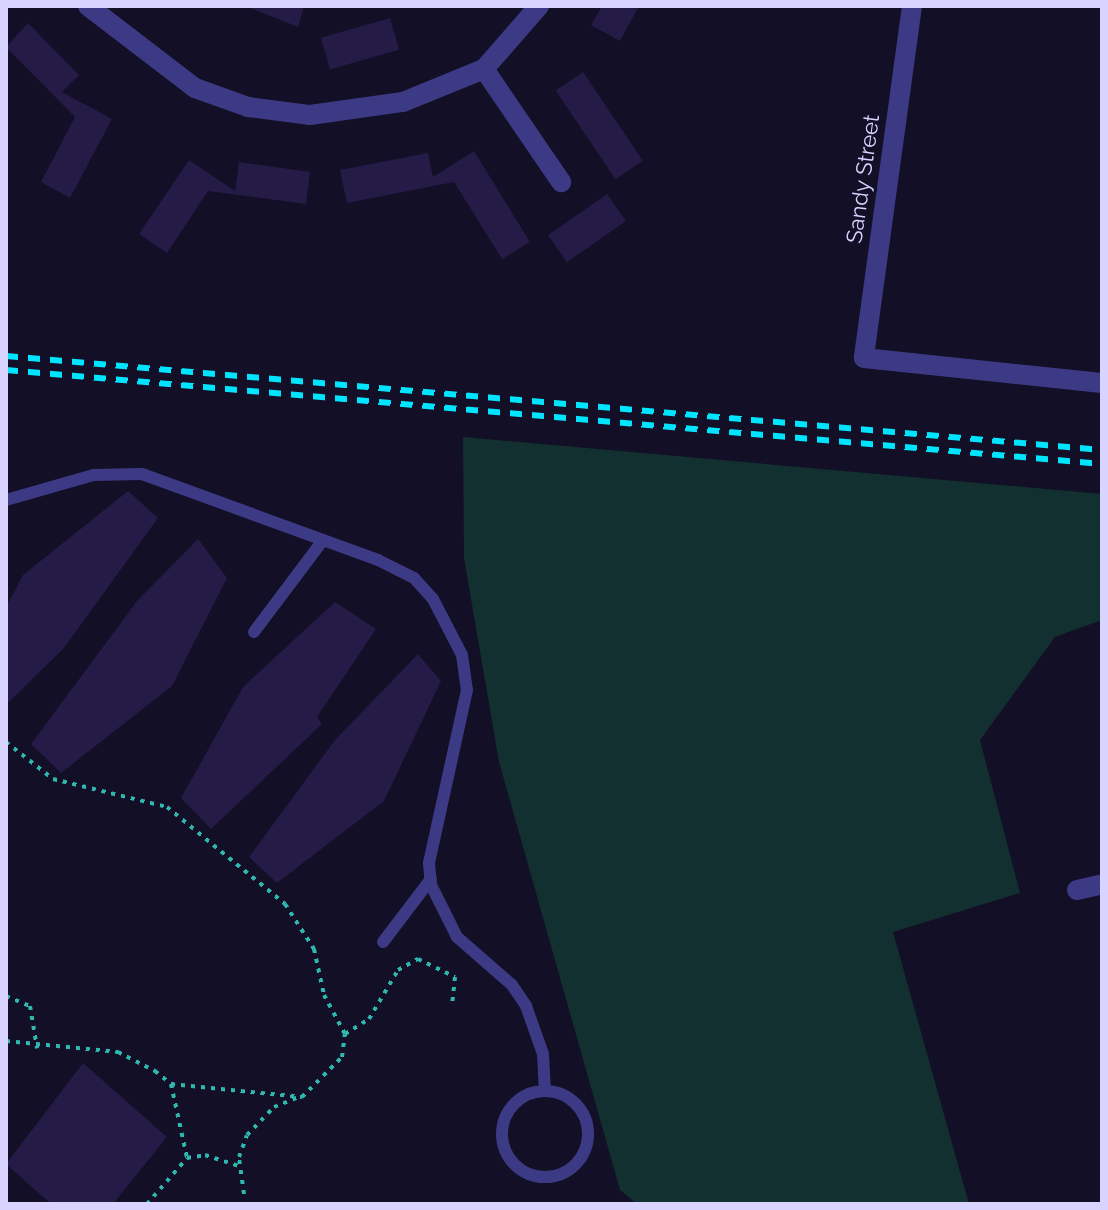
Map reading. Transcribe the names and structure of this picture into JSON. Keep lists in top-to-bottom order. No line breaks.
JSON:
{"streets":{"street":["Sandy Street"]}}
